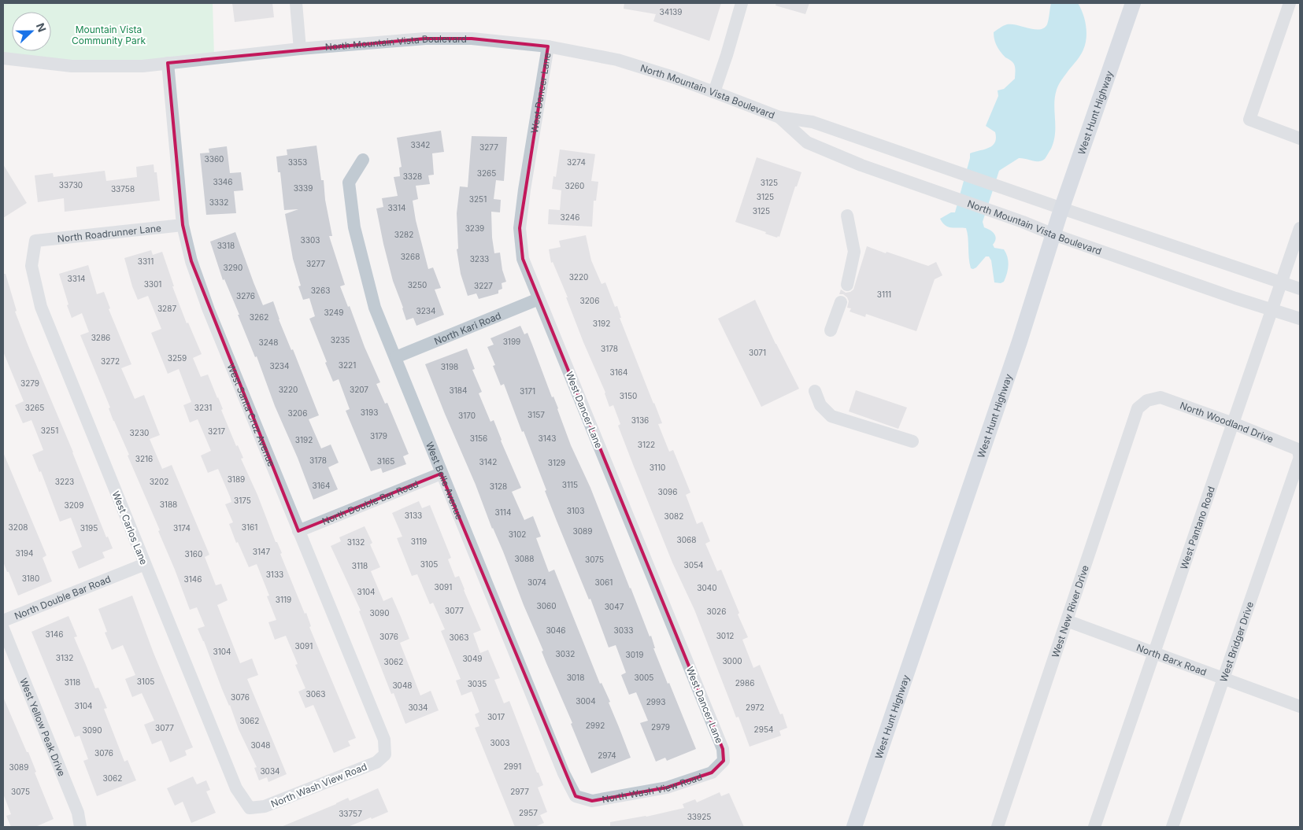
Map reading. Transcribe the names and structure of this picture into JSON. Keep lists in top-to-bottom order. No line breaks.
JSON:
{"streets":{"main road":["West Hunt Highway"],"street":["North Mountain Vista Boulevard","West Dancer Lane","North Roadrunner Lane","North Kari Road","West Santa Cruz Avenue","North Woodland Drive","West Belle Avenue","North Double Bar Road","West Pantano Road","West Carlos Lane","West New River Drive","West Bridger Drive","North Barx Road","West Yellow Peak Drive","North Wash View Road"]},"crossings":[["North Mountain Vista Boulevard","West Dancer Lane"],["North Mountain Vista Boulevard","West Hunt Highway"],["North Mountain Vista Boulevard","West Santa Cruz Avenue"],["North Mountain Vista Boulevard","West Pantano Road"],["West Dancer Lane","North Kari Road"],["West Dancer Lane","North Wash View Road"],["North Roadrunner Lane","West Santa Cruz Avenue"],["North Roadrunner Lane","West Carlos Lane"],["North Kari Road","West Belle Avenue"],["West Santa Cruz Avenue","North Double Bar Road"],["West Santa Cruz Avenue","North Wash View Road"],["North Woodland Drive","West Pantano Road"],["North Woodland Drive","West New River Drive"],["North Woodland Drive","West Bridger Drive"],["West Belle Avenue","North Double Bar Road"],["West Belle Avenue","North Wash View Road"],["North Double Bar Road","West Carlos Lane"],["West Pantano Road","North Barx Road"],["West Carlos Lane","North Wash View Road"],["West New River Drive","North Barx Road"],["West Bridger Drive","North Barx Road"]],"parks":["Mountain Vista Community Park"],"house_numbers":["34139","3342","3277","3360","3353","3274","3265","3328","3346","3125","33730","3260","3339","33758","3125","3251","3332","3314","3125","3246","3239","3282","3303","3318","3268","3233","3311","3277","3290","3220","3314","3301","3250","3227","3263","3111","3276","3206","3287","3234","3249","3262","3192","3286","3235","3199","3248","3178","3071","3259","3272","3221","3234","3198","3164","3279","3220","3207","3184","3171","3150","3265","3231","3193","3206","3157","3170","3136","3251","3217","3230","3179","3156","3143","3192","3122","3216","3178","3165","3142","3129","3110","3189","3223","3202","3115","3164","3128","3096","3175","3188","3209","3103","3114","3133","3082","3208","3161","3195","3174","3089","3102","3068","3119","3132","3147","3194","3160","3088","3075","3105","3054","3118","3133","3180","3146","3074","3061","3091","3040","3104","3119","3060","3047","3077","3026","3090","3046","3033","3146","3012","3076","3063","3091","3104","3032","3019","3132","3049","3000","3062","3018","3005","3105","3118","2986","3035","3048","3063","3076","3004","2993","3104","3034","2972","3017","3062","2992","2979","3077","2954","3090","3003","3048","3076","2974","2991","3089","3034","3062","3075","2977","2957","33757","33925"],"north":"right"}
